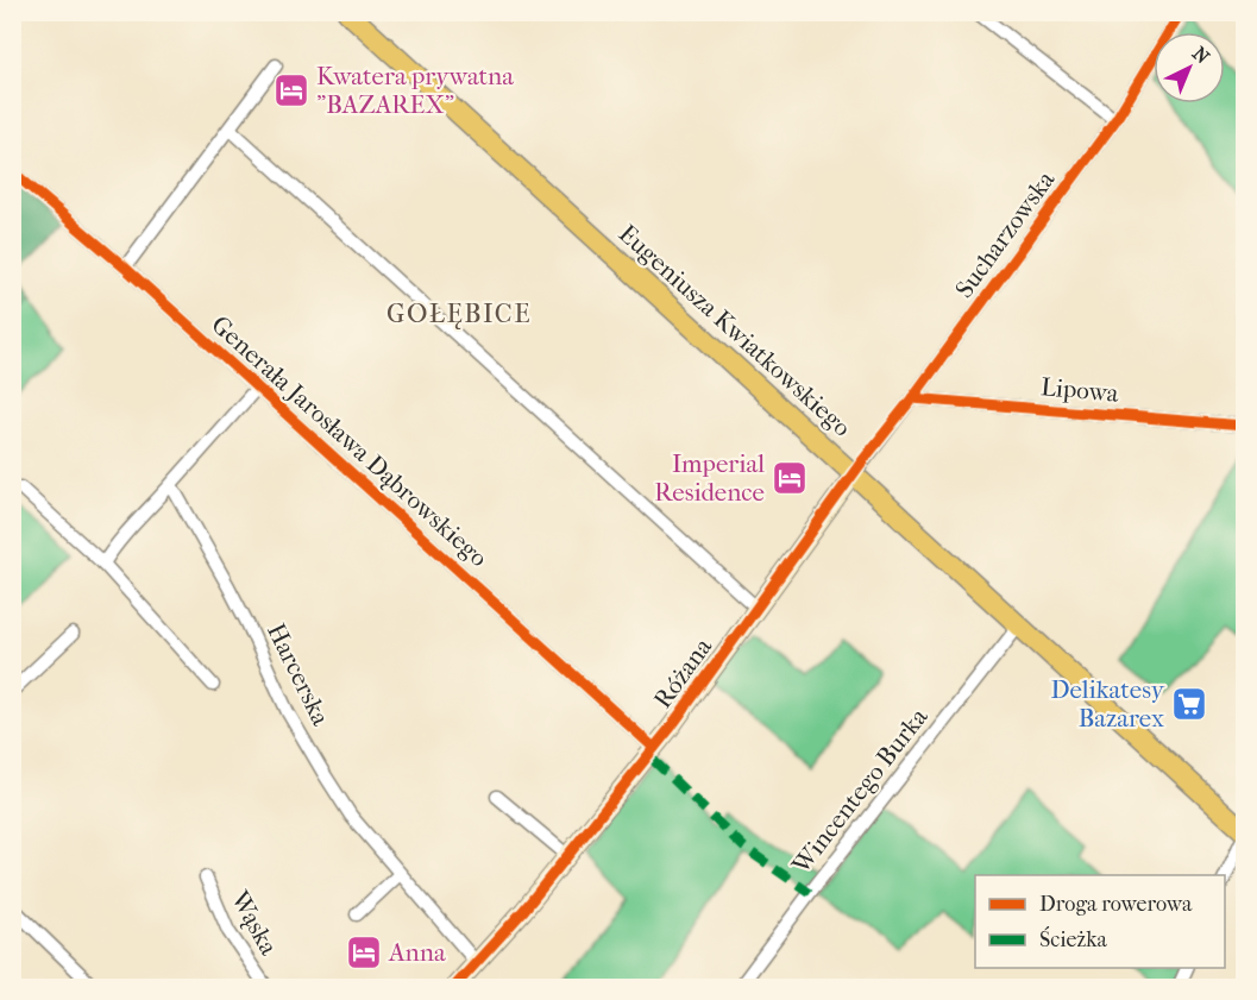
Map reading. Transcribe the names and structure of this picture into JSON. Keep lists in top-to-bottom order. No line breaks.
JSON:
{"streets":{"main road":["Eugeniusza Kwiatkowskiego"],"street":["Sucharzowska","Lipowa","Generała Jarosława Dąbrowskiego","Różana","Harcerska","Wincentego Burka","Wąska"]},"crossings":[["Sucharzowska","Eugeniusza Kwiatkowskiego"],["Sucharzowska","Lipowa"],["Sucharzowska","Różana"],["Eugeniusza Kwiatkowskiego","Różana"],["Eugeniusza Kwiatkowskiego","Wincentego Burka"],["Generała Jarosława Dąbrowskiego","Różana"],["Różana","Harcerska"]],"districts":["GOŁĘBICE"],"places":{"hotel":["Kwatera prywatna \"BAZAREX\"","Imperial Residence","Anna"],"supermarket":["Delikatesy Bazarex"]},"legend":["Droga rowerowa","Ścieżka"],"north":"top right"}
